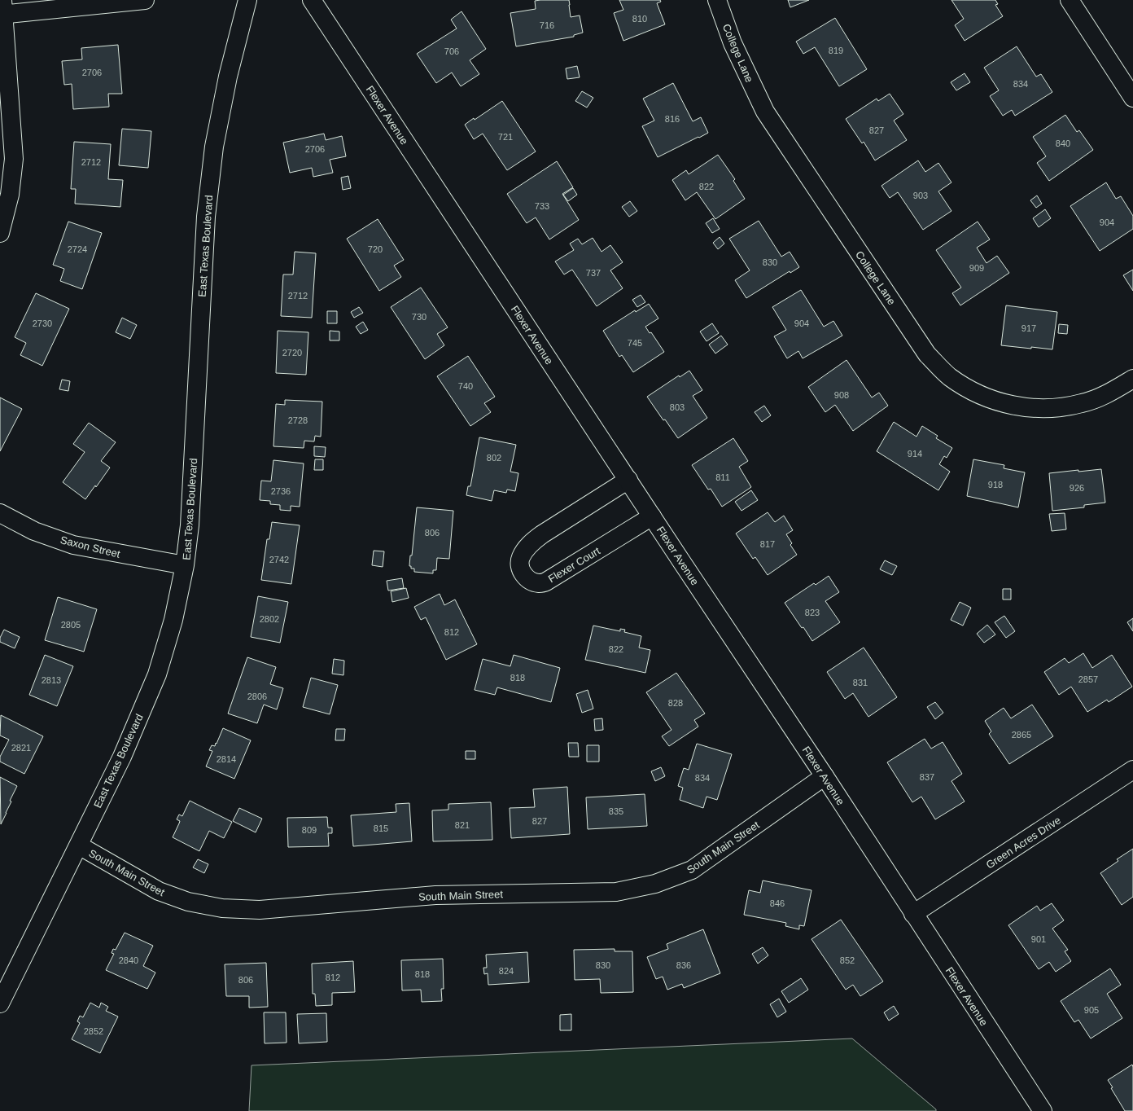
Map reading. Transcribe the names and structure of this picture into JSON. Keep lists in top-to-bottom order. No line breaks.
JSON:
{"streets":{"street":["College Lane","Flexer Avenue","East Texas Boulevard","Saxon Street","Flexer Court","Green Acres Drive","South Main Street"]},"crossings":[["Flexer Avenue","Flexer Court"],["Flexer Avenue","Green Acres Drive"],["Flexer Avenue","South Main Street"],["East Texas Boulevard","Saxon Street"],["East Texas Boulevard","South Main Street"]],"house_numbers":["810","716","819","706","2706","834","816","827","721","840","2706","2712","822","903","733","904","2724","720","830","909","737","2712","730","2730","904","917","745","2720","740","908","803","2728","914","802","811","918","926","2736","806","817","2742","823","2802","2805","812","822","818","2857","2813","831","2806","828","2865","2821","2814","837","834","835","827","821","815","809","846","901","2840","852","830","836","824","818","812","806","905","2852"]}
